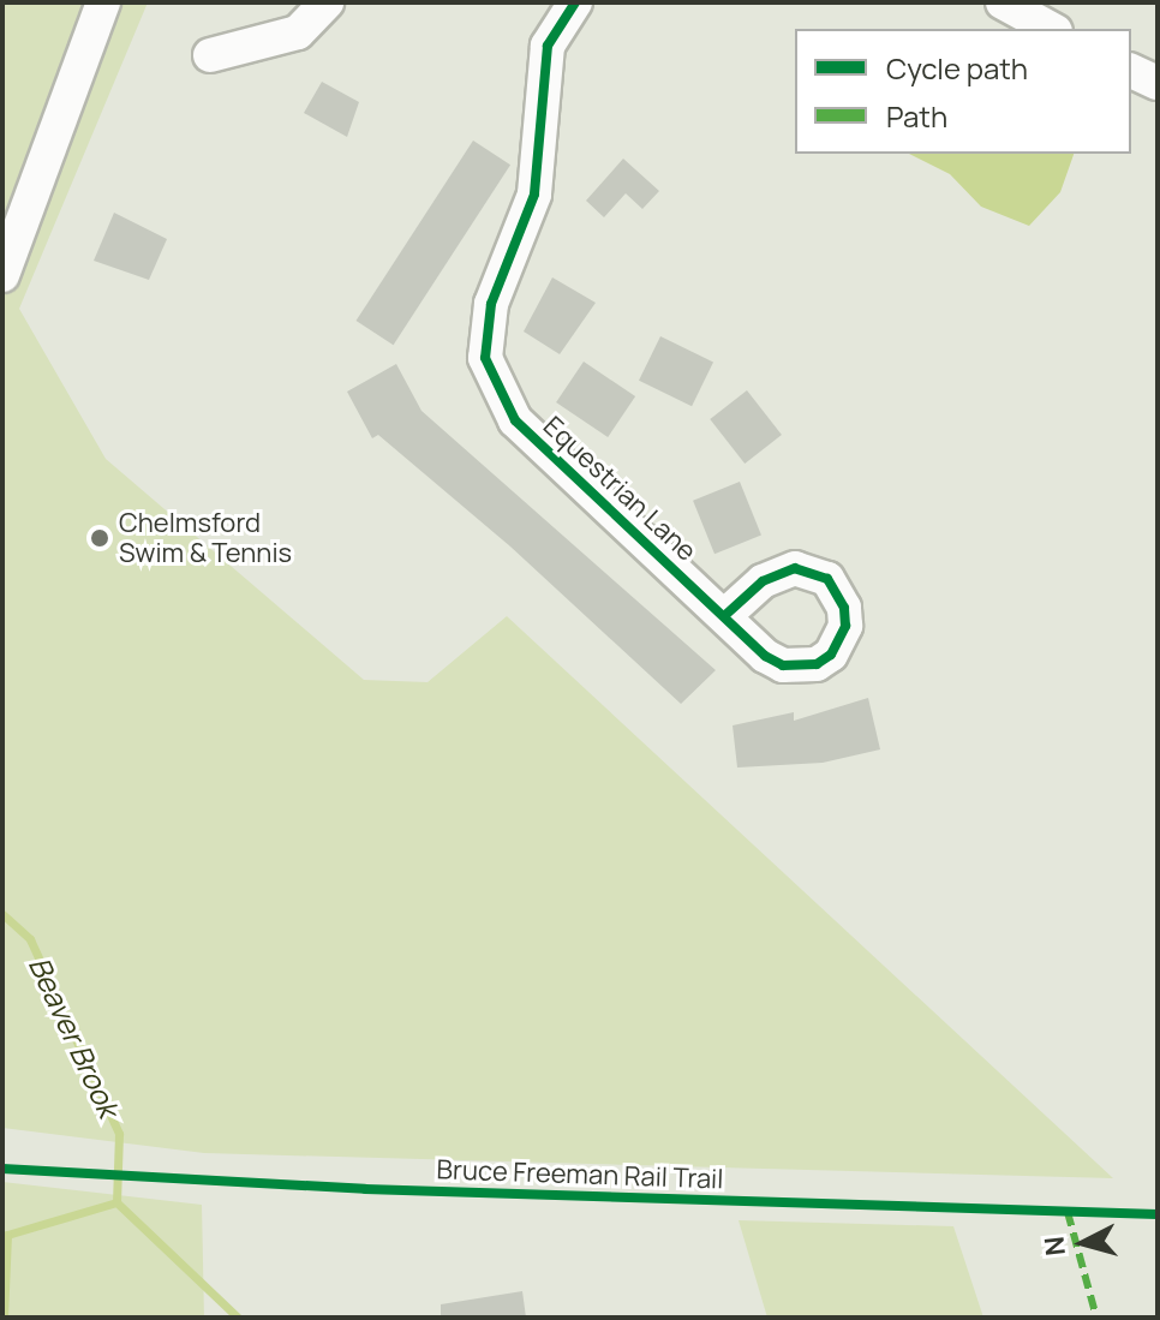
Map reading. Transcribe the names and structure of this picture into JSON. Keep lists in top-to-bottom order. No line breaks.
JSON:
{"streets":{"street":["Equestrian Lane"],"cycle path":["Bruce Freeman Rail Trail"]},"water":["Beaver Brook"],"places":["Chelmsford Swim & Tennis"],"legend":["Cycle path","Path"],"north":"left"}
